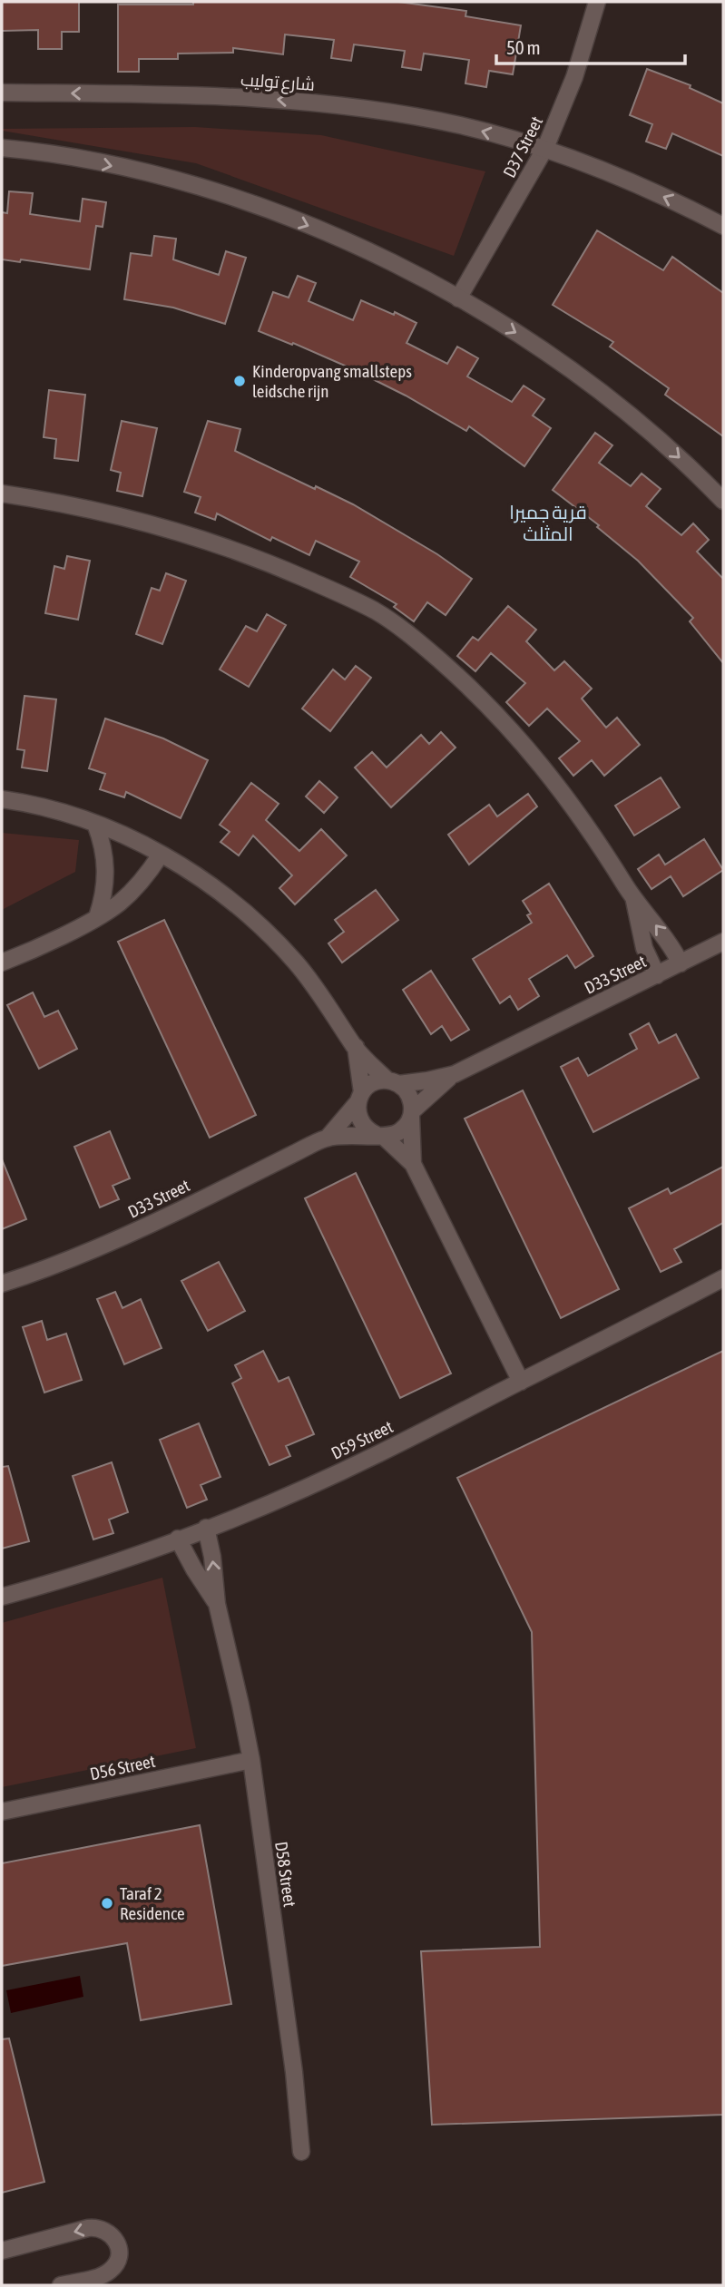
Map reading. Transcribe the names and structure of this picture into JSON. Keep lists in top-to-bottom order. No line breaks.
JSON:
{"streets":{"street":["شارع توليب","D37 Street","D33 Street","D59 Street","D56 Street","D58 Street"]},"crossings":[["شارع توليب","D37 Street"],["D59 Street","D58 Street"],["D56 Street","D58 Street"]],"districts":["قرية جميرا المثلث"],"places":["Kinderopvang smallsteps leidsche rijn","Taraf 2 Residence"],"scale_bar":"50 m"}
